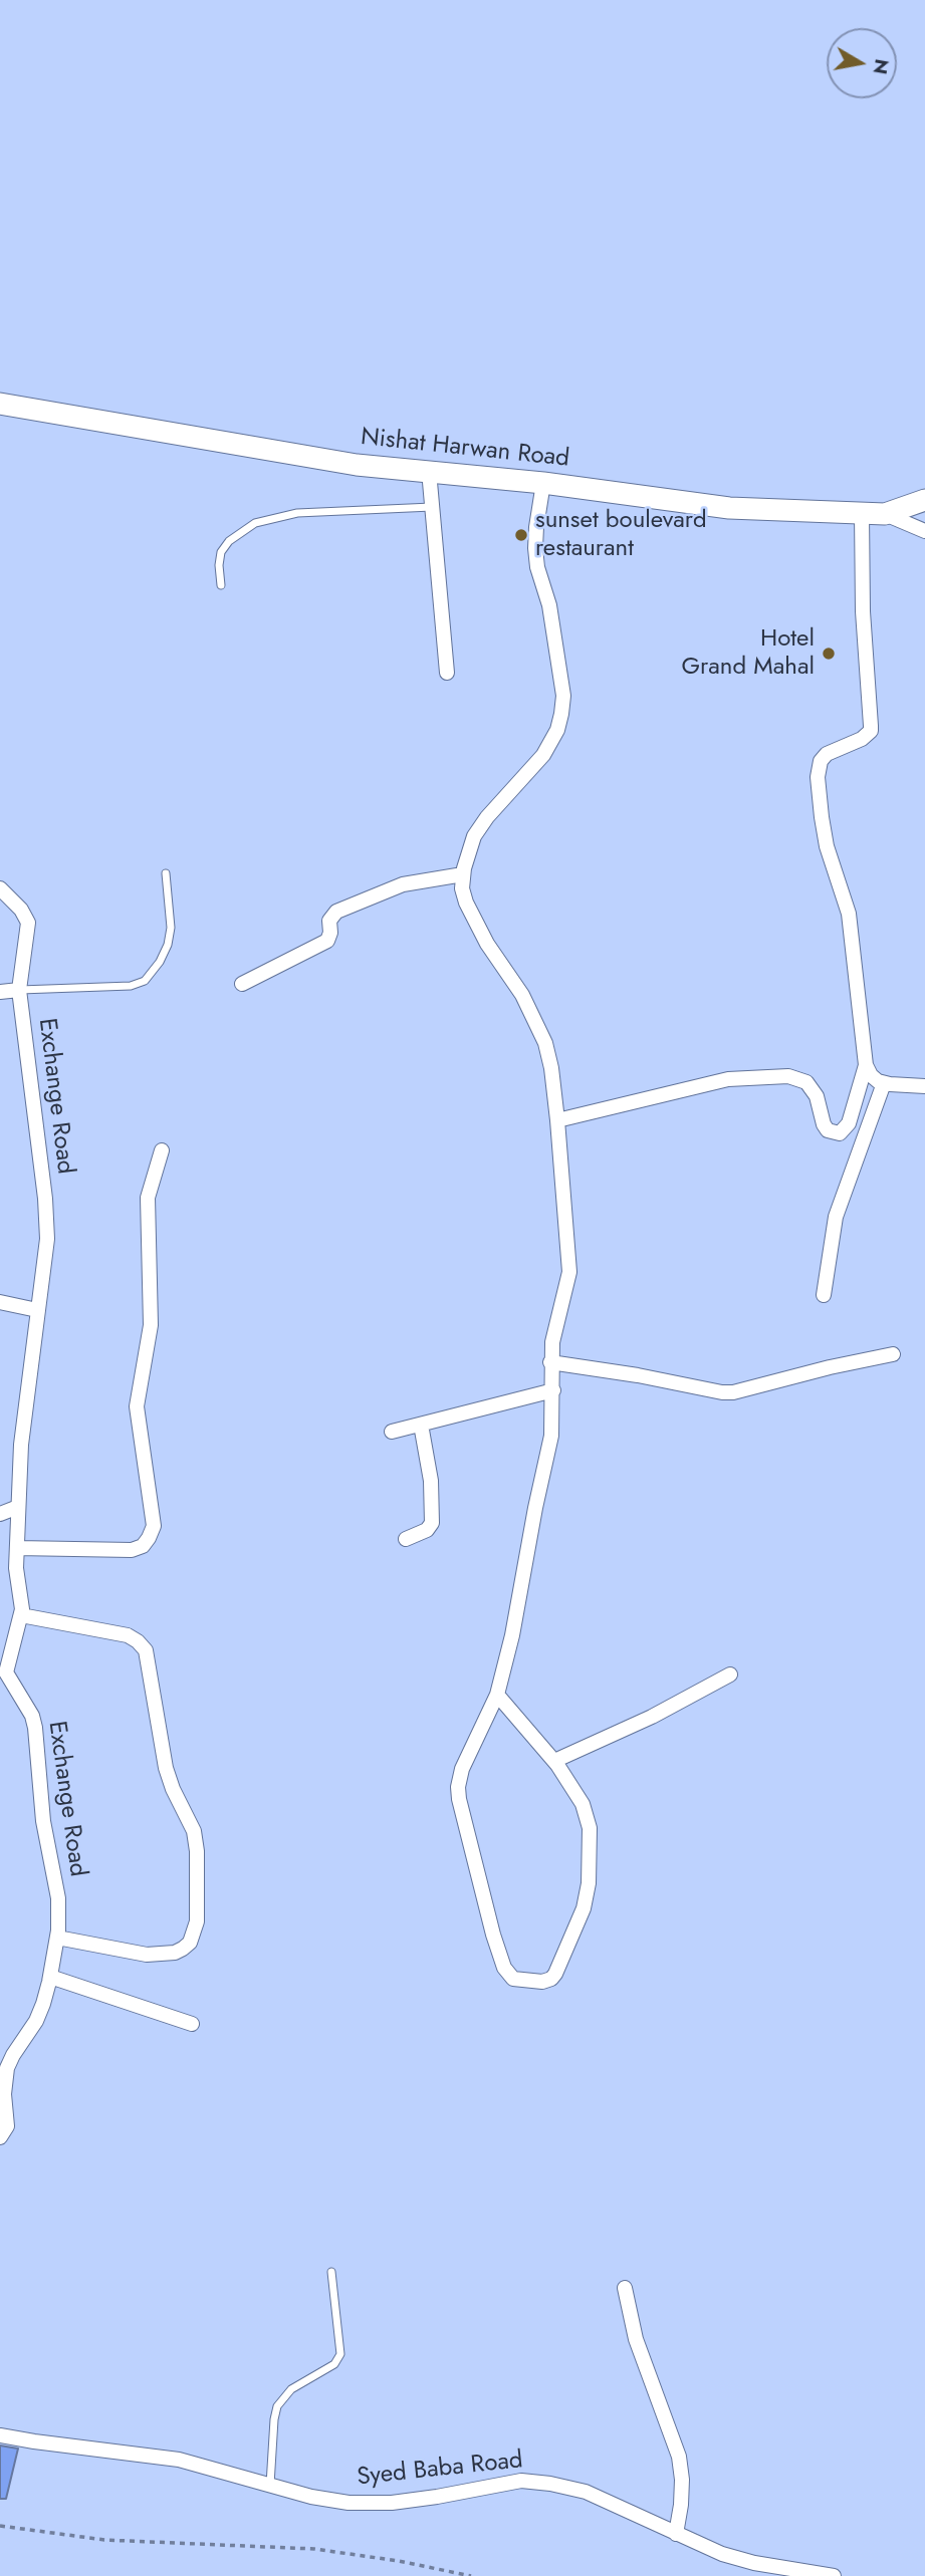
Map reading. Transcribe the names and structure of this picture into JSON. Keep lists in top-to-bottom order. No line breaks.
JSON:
{"streets":{"main road":["Nishat Harwan Road"],"street":["Exchange Road","Syed Baba Road"]},"places":["sunset boulevard restaurant","Hotel Grand Mahal"],"north":"right"}
